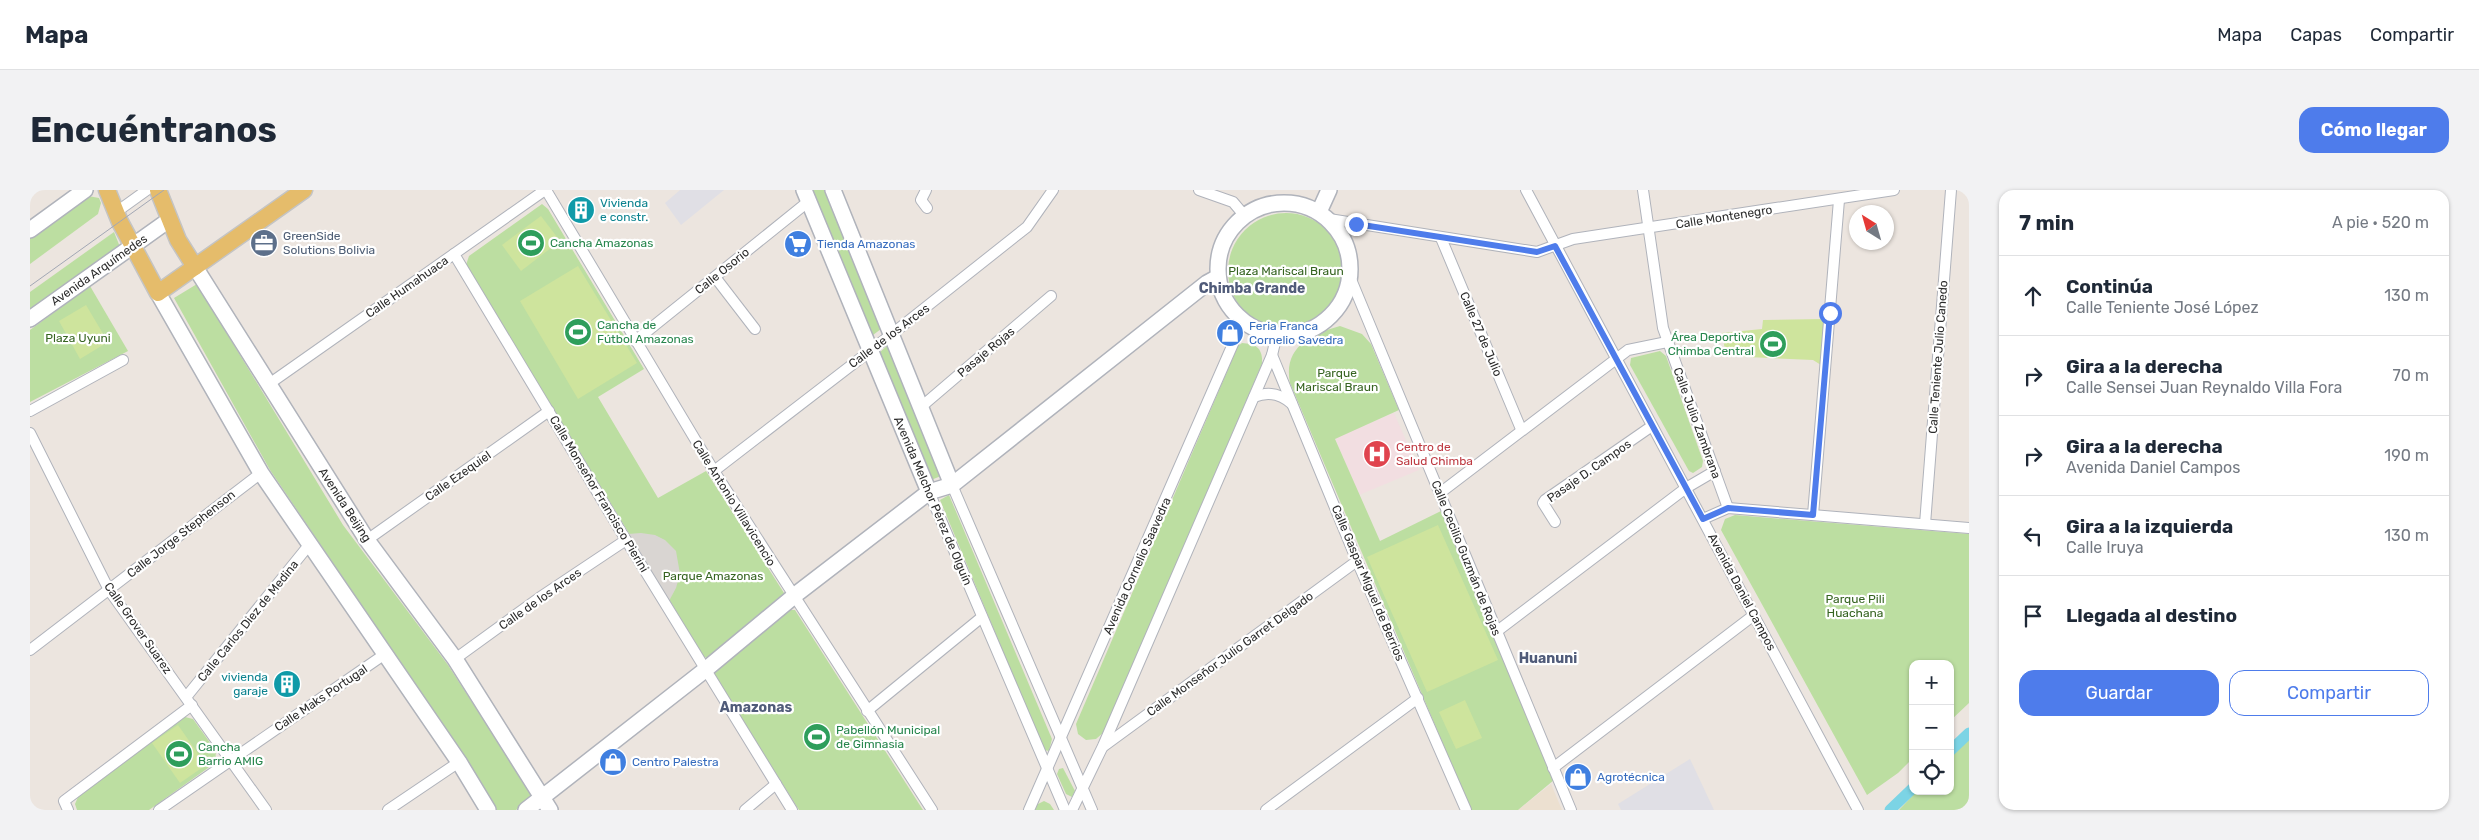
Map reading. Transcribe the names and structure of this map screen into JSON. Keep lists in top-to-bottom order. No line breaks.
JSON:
{"streets":{"main road":["Avenida Beijing"],"street":["Calle Montenegro","Avenida Arquímedes","Calle Osorio","Calle Humahuaca","Calle 27 de Julio","Calle de los Arces","Pasaje Rojas","Calle Teniente Julio Canedo","Calle Julio Zambrana","Pasaje D. Campos","Calle Ezequiel","Calle Monseñor Francisco Pierini","Avenida Melchor Pérez de Olguín","Calle Antonio Villavicencio","Calle Jorge Stephenson","Calle Cecilio Guzmán de Rojas","Avenida Cornelio Saavedra","Calle Gaspar Miguel de Berrios","Avenida Daniel Campos","Calle Carlos Diez de Medina","Calle Grover Suarez","Calle Monseñor Julio Garret Delgado","Calle Maks Portugal"]},"crossings":[["Calle Montenegro","Calle 27 de Julio"],["Calle Montenegro","Calle Julio Zambrana"],["Calle Montenegro","Calle Cecilio Guzmán de Rojas"],["Calle Montenegro","Avenida Cornelio Saavedra"],["Calle Montenegro","Avenida Daniel Campos"],["Avenida Arquímedes","Avenida Beijing"],["Calle Osorio","Avenida Melchor Pérez de Olguín"],["Calle Osorio","Calle Antonio Villavicencio"],["Calle Humahuaca","Calle Monseñor Francisco Pierini"],["Calle Humahuaca","Calle Antonio Villavicencio"],["Calle Humahuaca","Avenida Beijing"],["Calle de los Arces","Calle Monseñor Francisco Pierini"],["Calle de los Arces","Avenida Melchor Pérez de Olguín"],["Calle de los Arces","Calle Antonio Villavicencio"],["Calle de los Arces","Avenida Beijing"],["Pasaje Rojas","Avenida Melchor Pérez de Olguín"],["Pasaje D. Campos","Avenida Daniel Campos"],["Calle Ezequiel","Calle Monseñor Francisco Pierini"],["Calle Ezequiel","Avenida Beijing"],["Avenida Melchor Pérez de Olguín","Avenida Cornelio Saavedra"],["Calle Jorge Stephenson","Calle Grover Suarez"],["Calle Cecilio Guzmán de Rojas","Avenida Cornelio Saavedra"],["Calle Gaspar Miguel de Berrios","Calle Monseñor Julio Garret Delgado"],["Calle Carlos Diez de Medina","Calle Grover Suarez"],["Calle Grover Suarez","Calle Maks Portugal"]],"districts":["Chimba Grande","Huanuni","Amazonas"],"parks":["Plaza Mariscal Braun","Plaza Uyuni","Parque Mariscal Braun","Parque Amazonas","Parque Pili Huachana"],"places":{"building":["Vivienda e constr.","vivienda garaje"],"office":["GreenSide Solutions Bolivia"],"sports":["Cancha Amazonas","Cancha de Fútbol Amazonas","Área Deportiva Chimba Central","Pabellón Municipal de Gimnasia","Cancha Barrio AMIG"],"supermarket":["Tienda Amazonas"],"shop":["Feria Franca Cornelio Savedra","Centro Palestra","Agrotécnica"],"hospital":["Centro de Salud Chimba"]},"north":"top left","page":{"header":"Mapa","nav":["Mapa","Capas","Compartir"],"buttons":["Cómo llegar",["Guardar","Compartir"]],"title":"Encuéntranos","heading":["7 min","A pie · 520 m"],"list":[["Continúa","Calle Teniente José López","130 m"],["Gira a la derecha","Calle Sensei Juan Reynaldo Villa Fora","70 m"],["Gira a la derecha","Avenida Daniel Campos","190 m"],["Gira a la izquierda","Calle Iruya","130 m"],"Llegada al destino"],"map_buttons":["+","−"]}}
